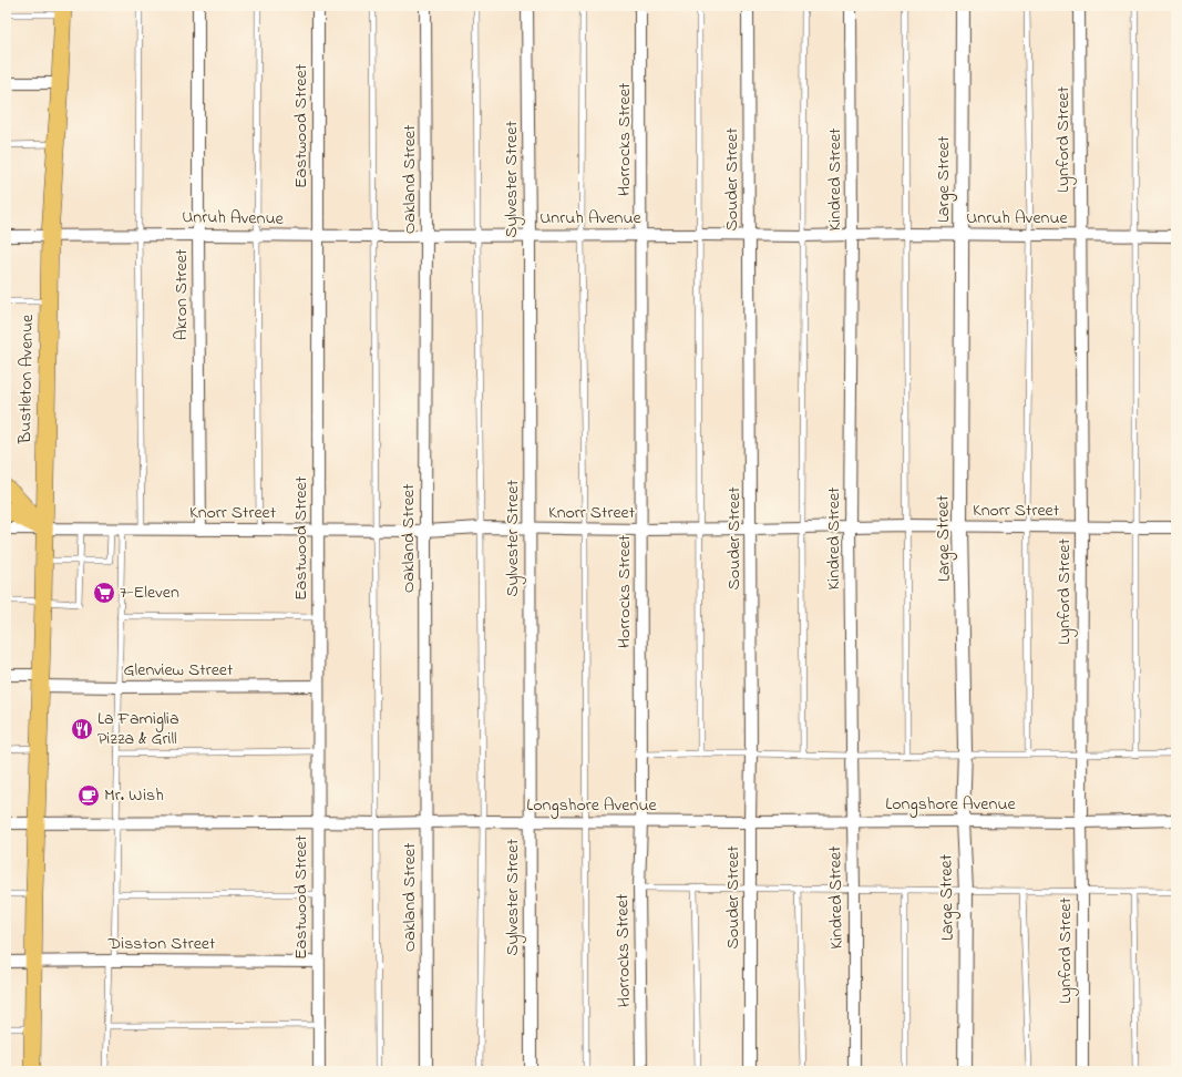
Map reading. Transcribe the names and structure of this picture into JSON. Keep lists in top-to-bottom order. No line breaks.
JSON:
{"streets":{"main road":["Bustleton Avenue"],"street":["Eastwood Street","Horrocks Street","Lynford Street","Oakland Street","Sylvester Street","Souder Street","Kindred Street","Large Street","Unruh Avenue","Akron Street","Knorr Street","Glenview Street","Longshore Avenue","Disston Street"]},"crossings":[["Eastwood Street","Unruh Avenue"],["Eastwood Street","Knorr Street"],["Eastwood Street","Glenview Street"],["Eastwood Street","Longshore Avenue"],["Eastwood Street","Disston Street"],["Horrocks Street","Unruh Avenue"],["Horrocks Street","Knorr Street"],["Horrocks Street","Longshore Avenue"],["Lynford Street","Unruh Avenue"],["Lynford Street","Knorr Street"],["Lynford Street","Longshore Avenue"],["Oakland Street","Unruh Avenue"],["Oakland Street","Knorr Street"],["Oakland Street","Longshore Avenue"],["Sylvester Street","Unruh Avenue"],["Sylvester Street","Knorr Street"],["Sylvester Street","Longshore Avenue"],["Souder Street","Unruh Avenue"],["Souder Street","Knorr Street"],["Souder Street","Longshore Avenue"],["Kindred Street","Unruh Avenue"],["Kindred Street","Knorr Street"],["Kindred Street","Longshore Avenue"],["Large Street","Unruh Avenue"],["Large Street","Knorr Street"],["Large Street","Longshore Avenue"],["Unruh Avenue","Akron Street"],["Unruh Avenue","Bustleton Avenue"],["Akron Street","Knorr Street"],["Bustleton Avenue","Knorr Street"],["Bustleton Avenue","Glenview Street"],["Bustleton Avenue","Longshore Avenue"],["Bustleton Avenue","Disston Street"]],"places":{"supermarket":["7-Eleven"],"restaurant":["La Famiglia Pizza & Grill"],"cafe":["Mr. Wish"]}}
